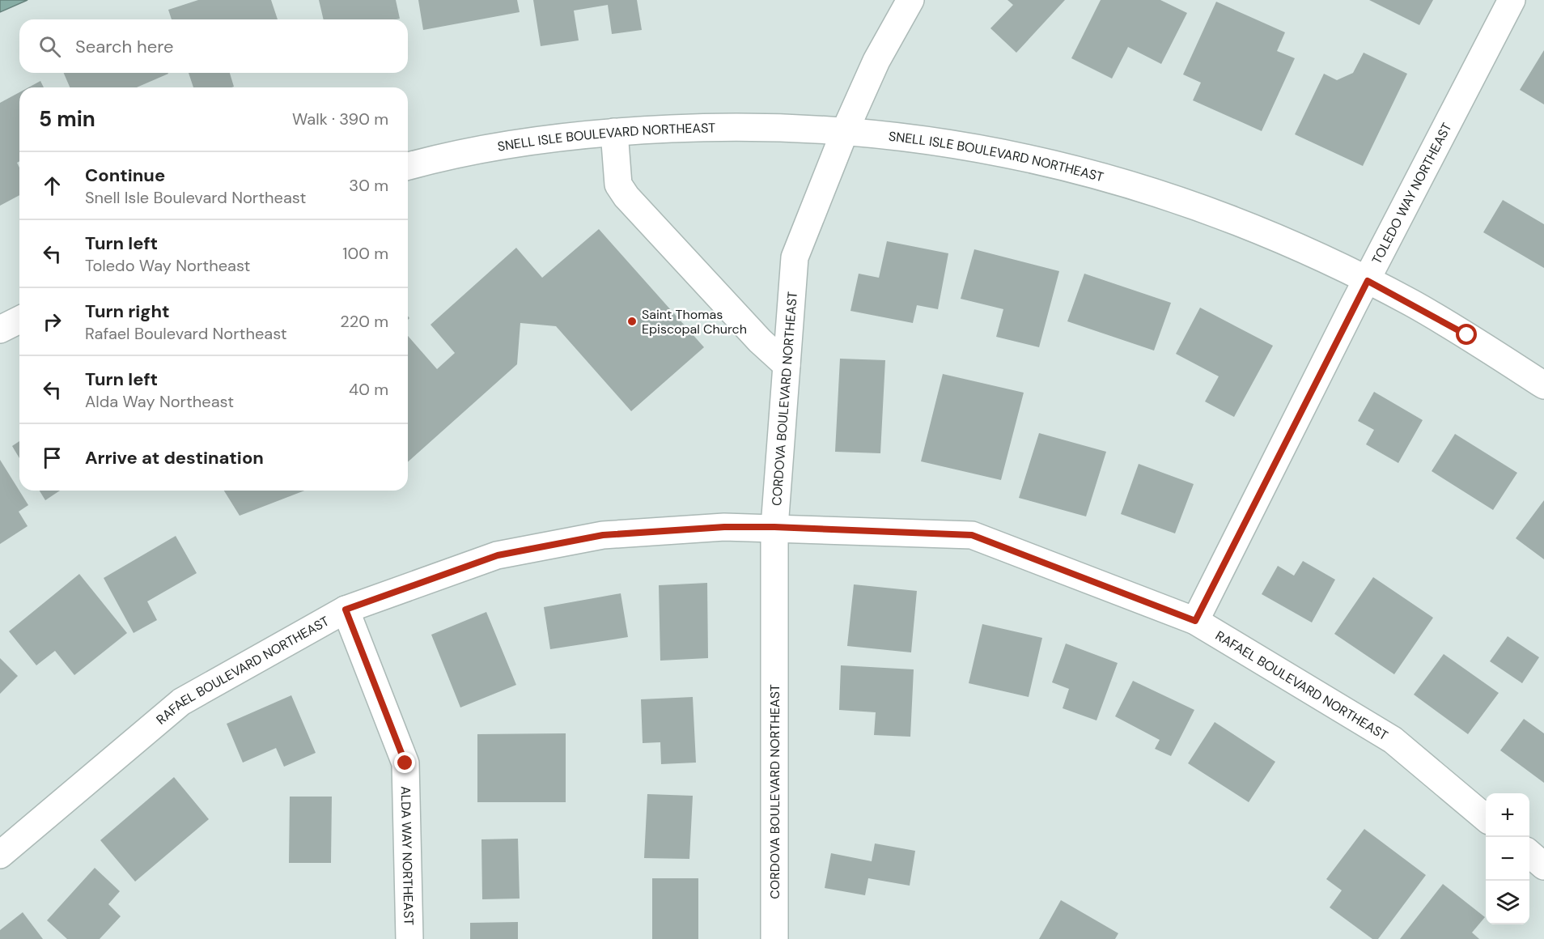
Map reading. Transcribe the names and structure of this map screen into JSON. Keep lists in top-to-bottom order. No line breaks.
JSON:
{"streets":{"street":["SNELL ISLE BOULEVARD NORTHEAST","TOLEDO WAY NORTHEAST","CORDOVA BOULEVARD NORTHEAST","RAFAEL BOULEVARD NORTHEAST","ALDA WAY NORTHEAST"]},"crossings":[["SNELL ISLE BOULEVARD NORTHEAST","TOLEDO WAY NORTHEAST"],["SNELL ISLE BOULEVARD NORTHEAST","CORDOVA BOULEVARD NORTHEAST"],["TOLEDO WAY NORTHEAST","RAFAEL BOULEVARD NORTHEAST"],["CORDOVA BOULEVARD NORTHEAST","RAFAEL BOULEVARD NORTHEAST"],["RAFAEL BOULEVARD NORTHEAST","ALDA WAY NORTHEAST"]],"places":["Saint Thomas Episcopal Church"],"page":{"search":"Search here","heading":["5 min","Walk · 390 m"],"list":[["Continue","Snell Isle Boulevard Northeast","30 m"],["Turn left","Toledo Way Northeast","100 m"],["Turn right","Rafael Boulevard Northeast","220 m"],["Turn left","Alda Way Northeast","40 m"],"Arrive at destination"],"map_buttons":["+","−"]}}
